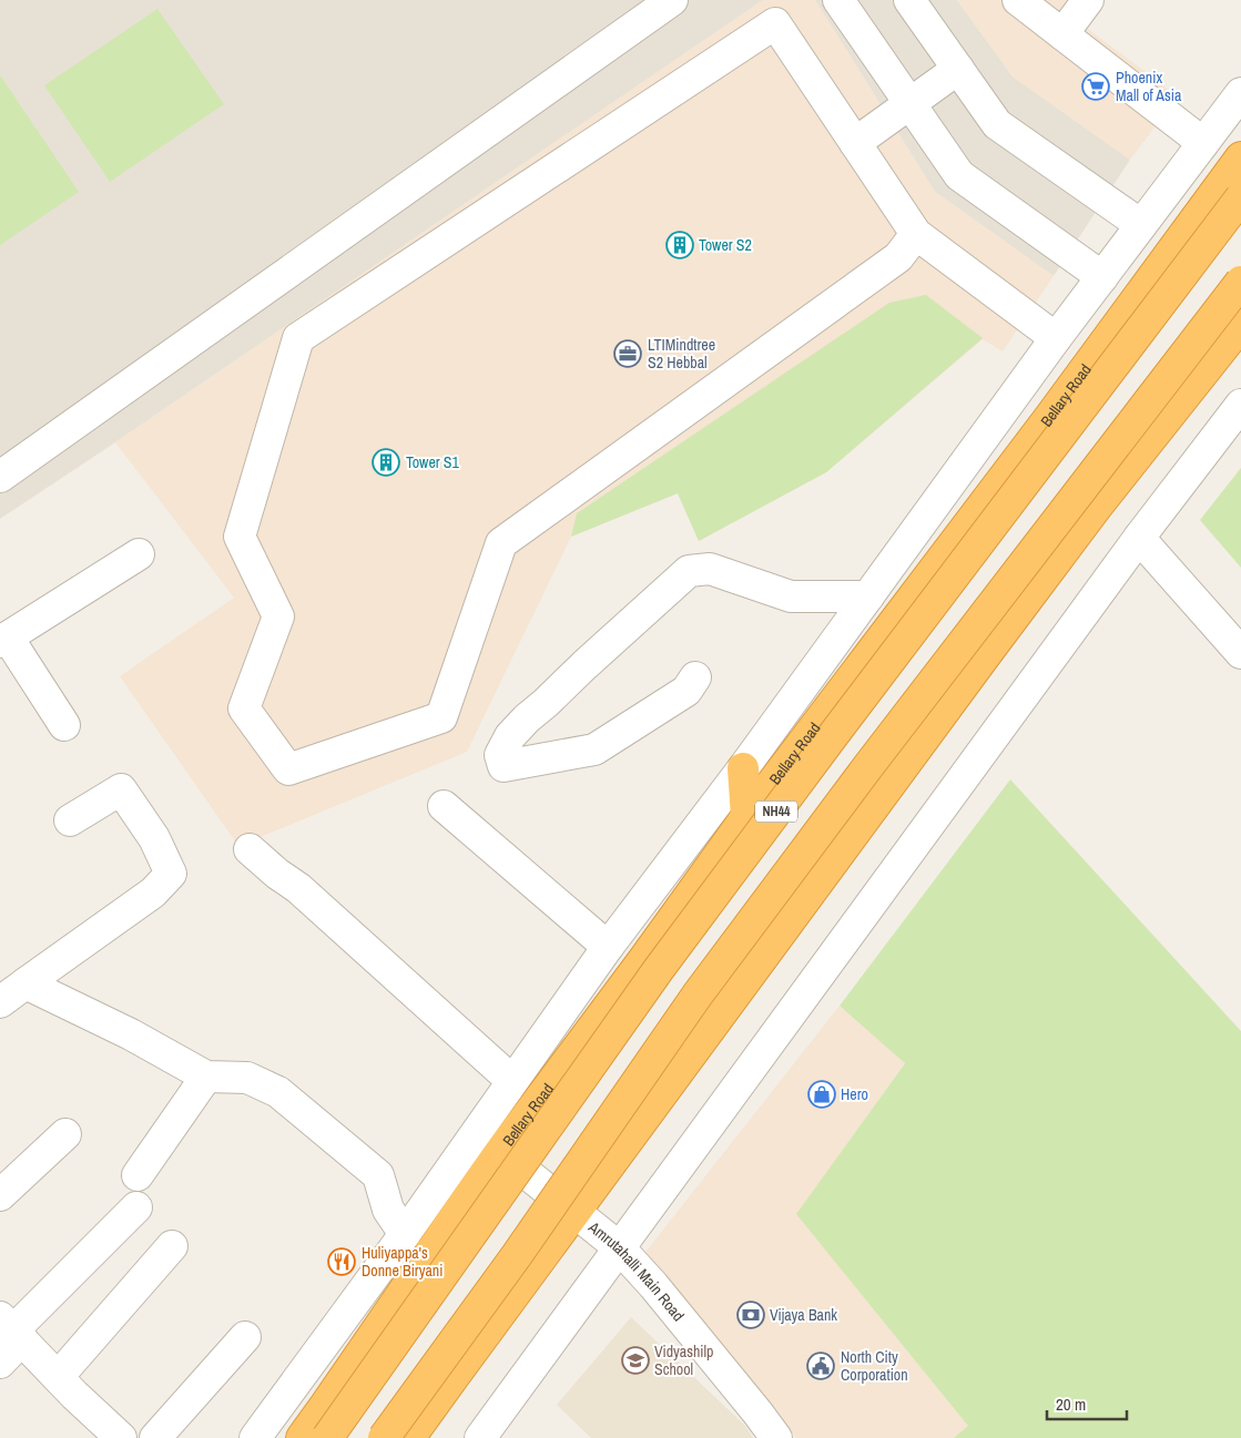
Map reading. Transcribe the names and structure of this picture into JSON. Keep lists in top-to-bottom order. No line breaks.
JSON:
{"streets":{"highway":["Bellary Road","NH44"],"street":["Amrutahalli Main Road"]},"crossings":[["Bellary Road","Amrutahalli Main Road"]],"places":{"supermarket":["Phoenix Mall of Asia"],"building":["Tower S2","Tower S1"],"office":["LTIMindtree S2 Hebbal"],"shop":["Hero"],"restaurant":["Huliyappa's Donne Biryani"],"bank":["Vijaya Bank"],"school or university":["Vidyashilp School"],"public building":["North City Corporation"]},"scale_bar":"20 m"}
